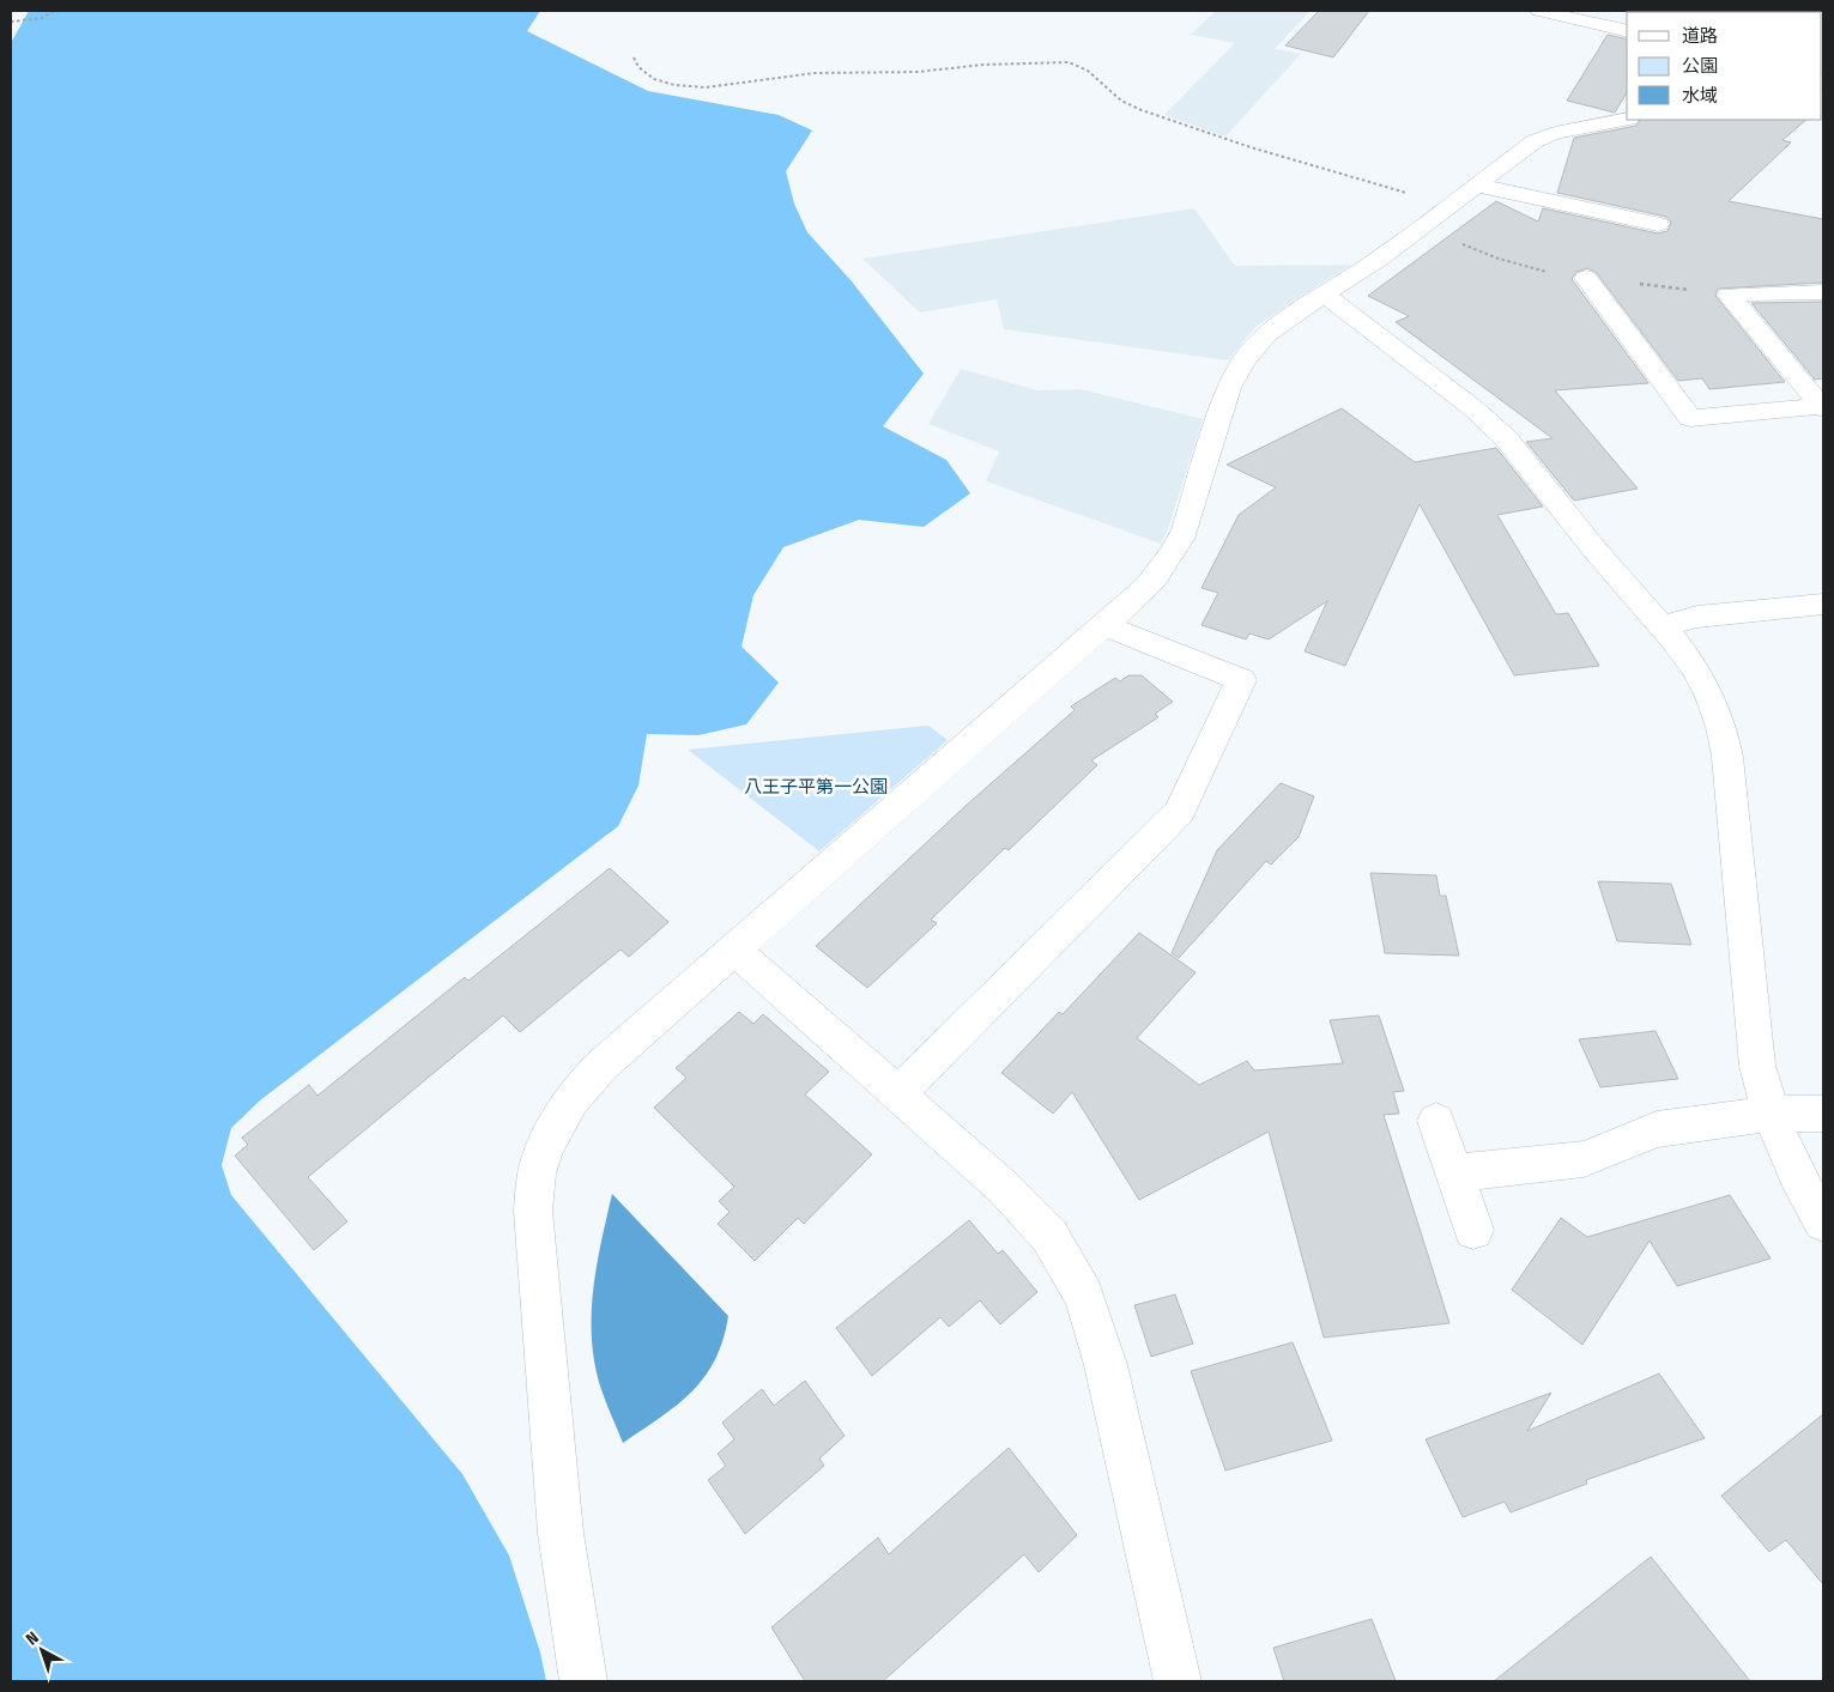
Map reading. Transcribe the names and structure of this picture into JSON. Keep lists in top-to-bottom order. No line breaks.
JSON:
{"parks":["八王子平第一公園"],"legend":["道路","公園","水域"],"north":"top left"}
